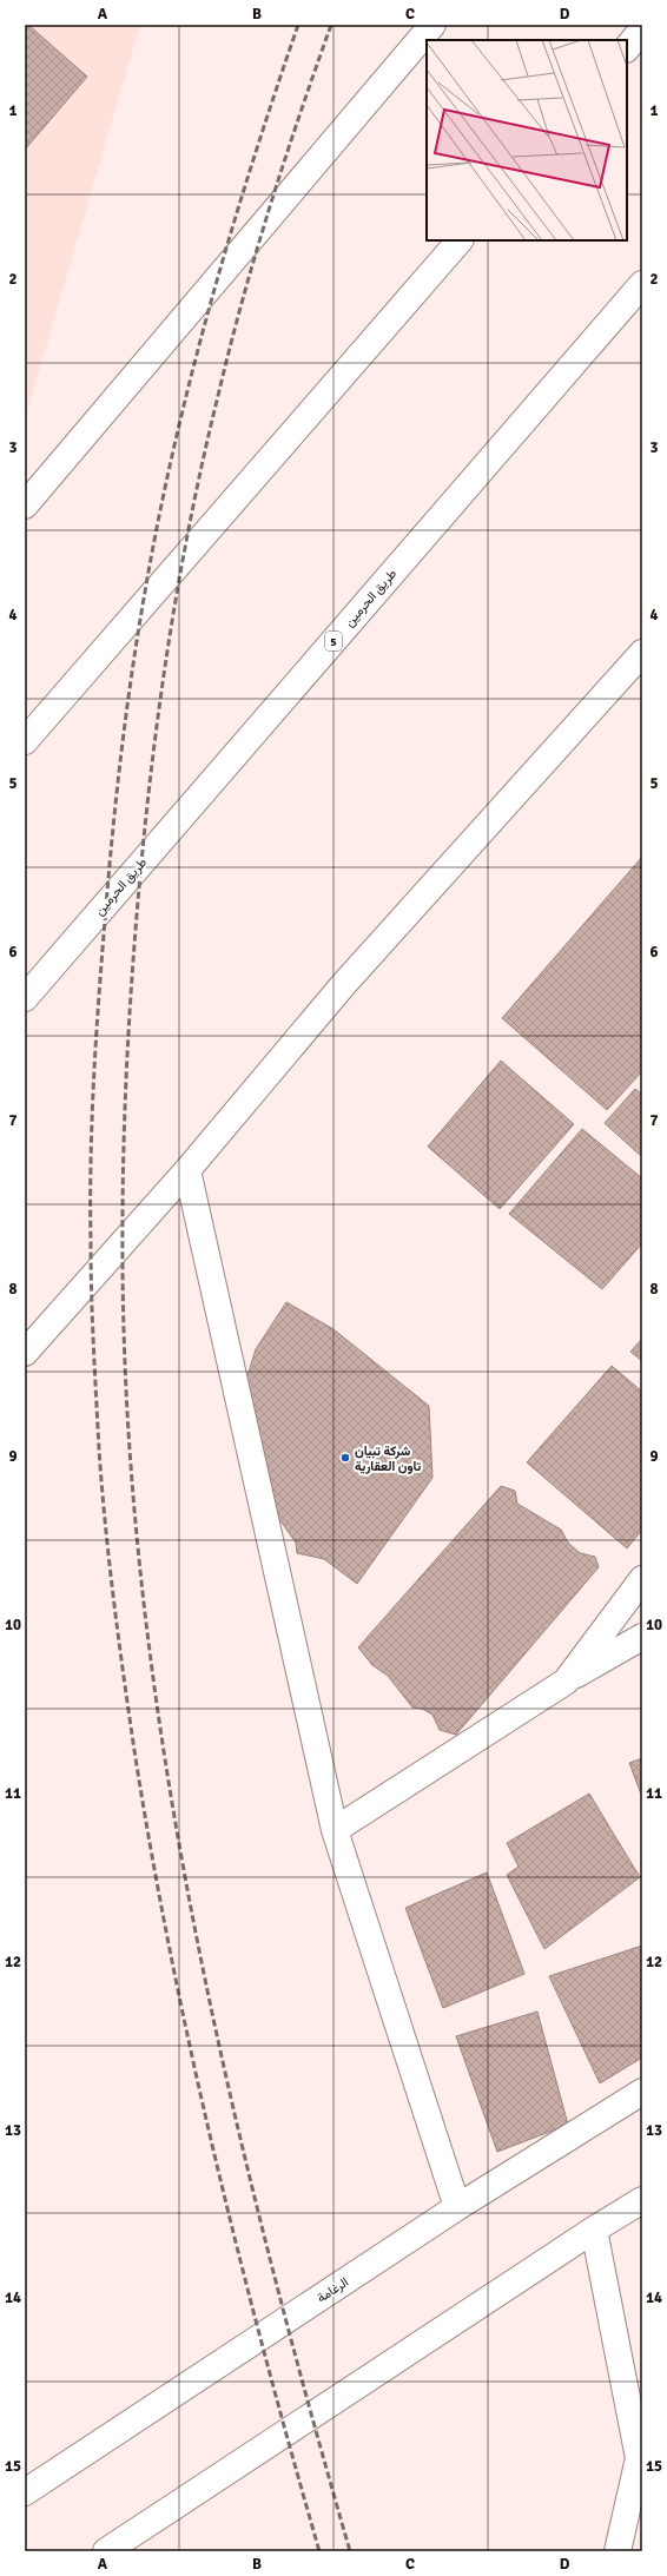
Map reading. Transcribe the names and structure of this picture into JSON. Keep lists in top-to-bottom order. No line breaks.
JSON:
{"streets":{"main road":["طريق الحرمين","5","الرغامة"]},"places":["شركة تبيان تاون العقارية"],"grid":{"columns":["A","B","C","D"],"rows":["1","2","3","4","5","6","7","8","9","10","11","12","13","14","15"]}}
